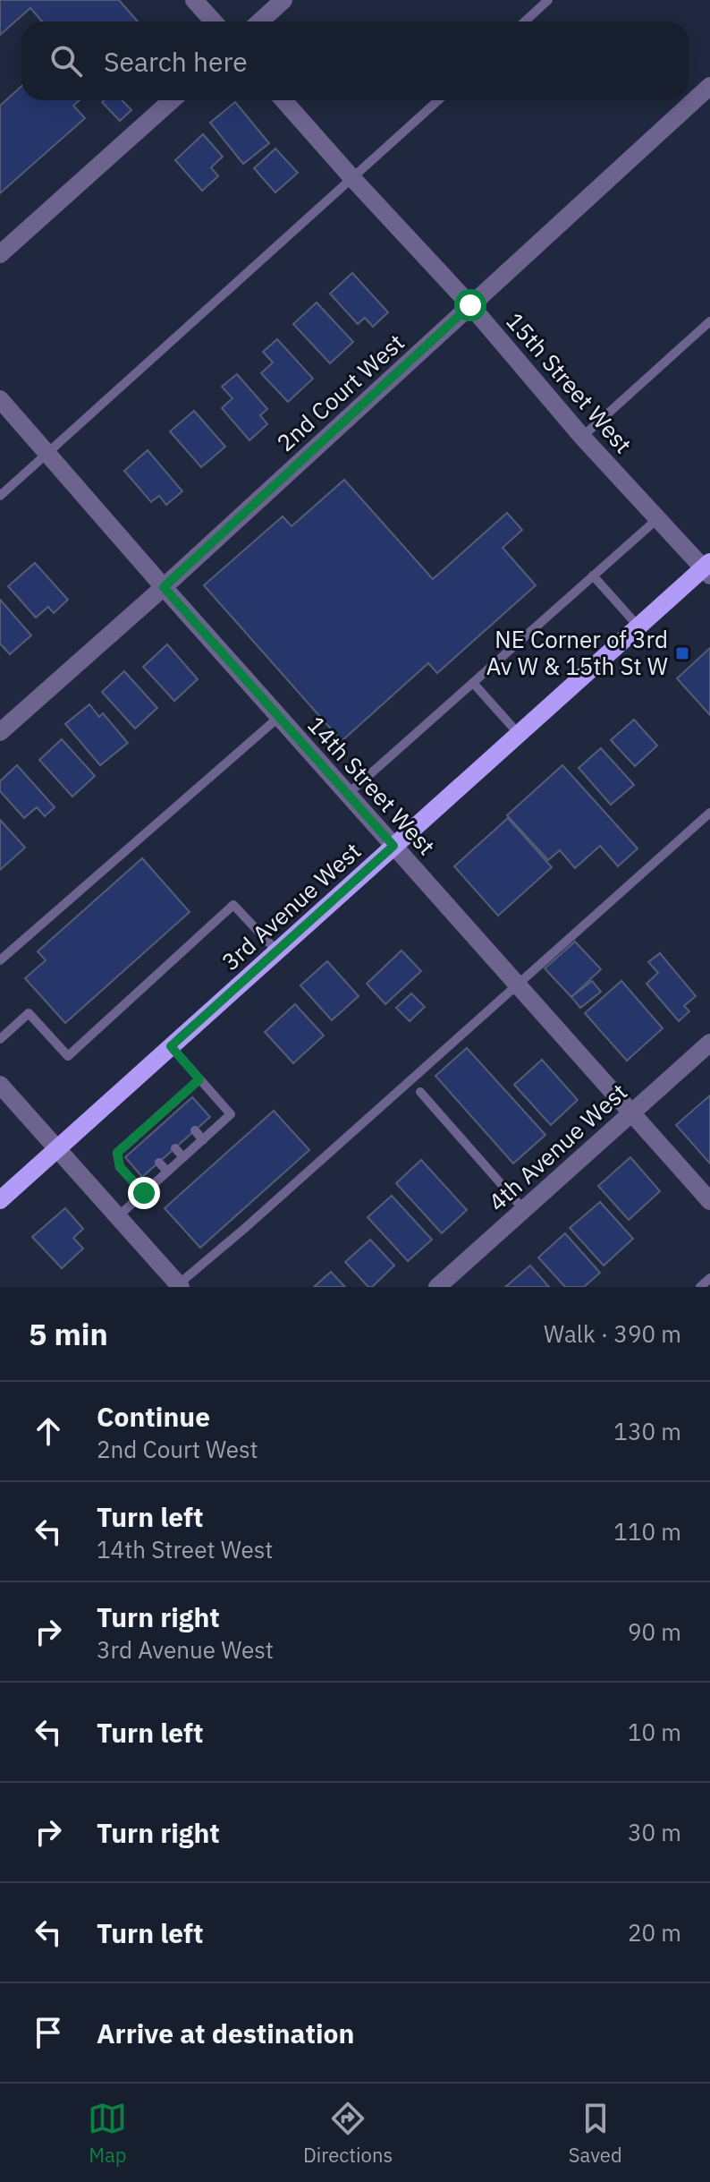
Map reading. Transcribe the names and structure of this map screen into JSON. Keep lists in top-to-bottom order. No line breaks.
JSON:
{"streets":{"main road":["3rd Avenue West"],"street":["15th Street West","2nd Court West","14th Street West","4th Avenue West"]},"crossings":[["15th Street West","2nd Court West"],["15th Street West","3rd Avenue West"],["2nd Court West","14th Street West"],["14th Street West","3rd Avenue West"],["14th Street West","4th Avenue West"]],"places":{"transit":["NE Corner of 3rd Av W & 15th St W"]},"page":{"search":"Search here","heading":["5 min","Walk · 390 m"],"list":[["Continue","2nd Court West","130 m"],["Turn left","14th Street West","110 m"],["Turn right","3rd Avenue West","90 m"],["Turn left","10 m"],["Turn right","30 m"],["Turn left","20 m"],"Arrive at destination"],"nav":["Map","Directions","Saved"]}}
